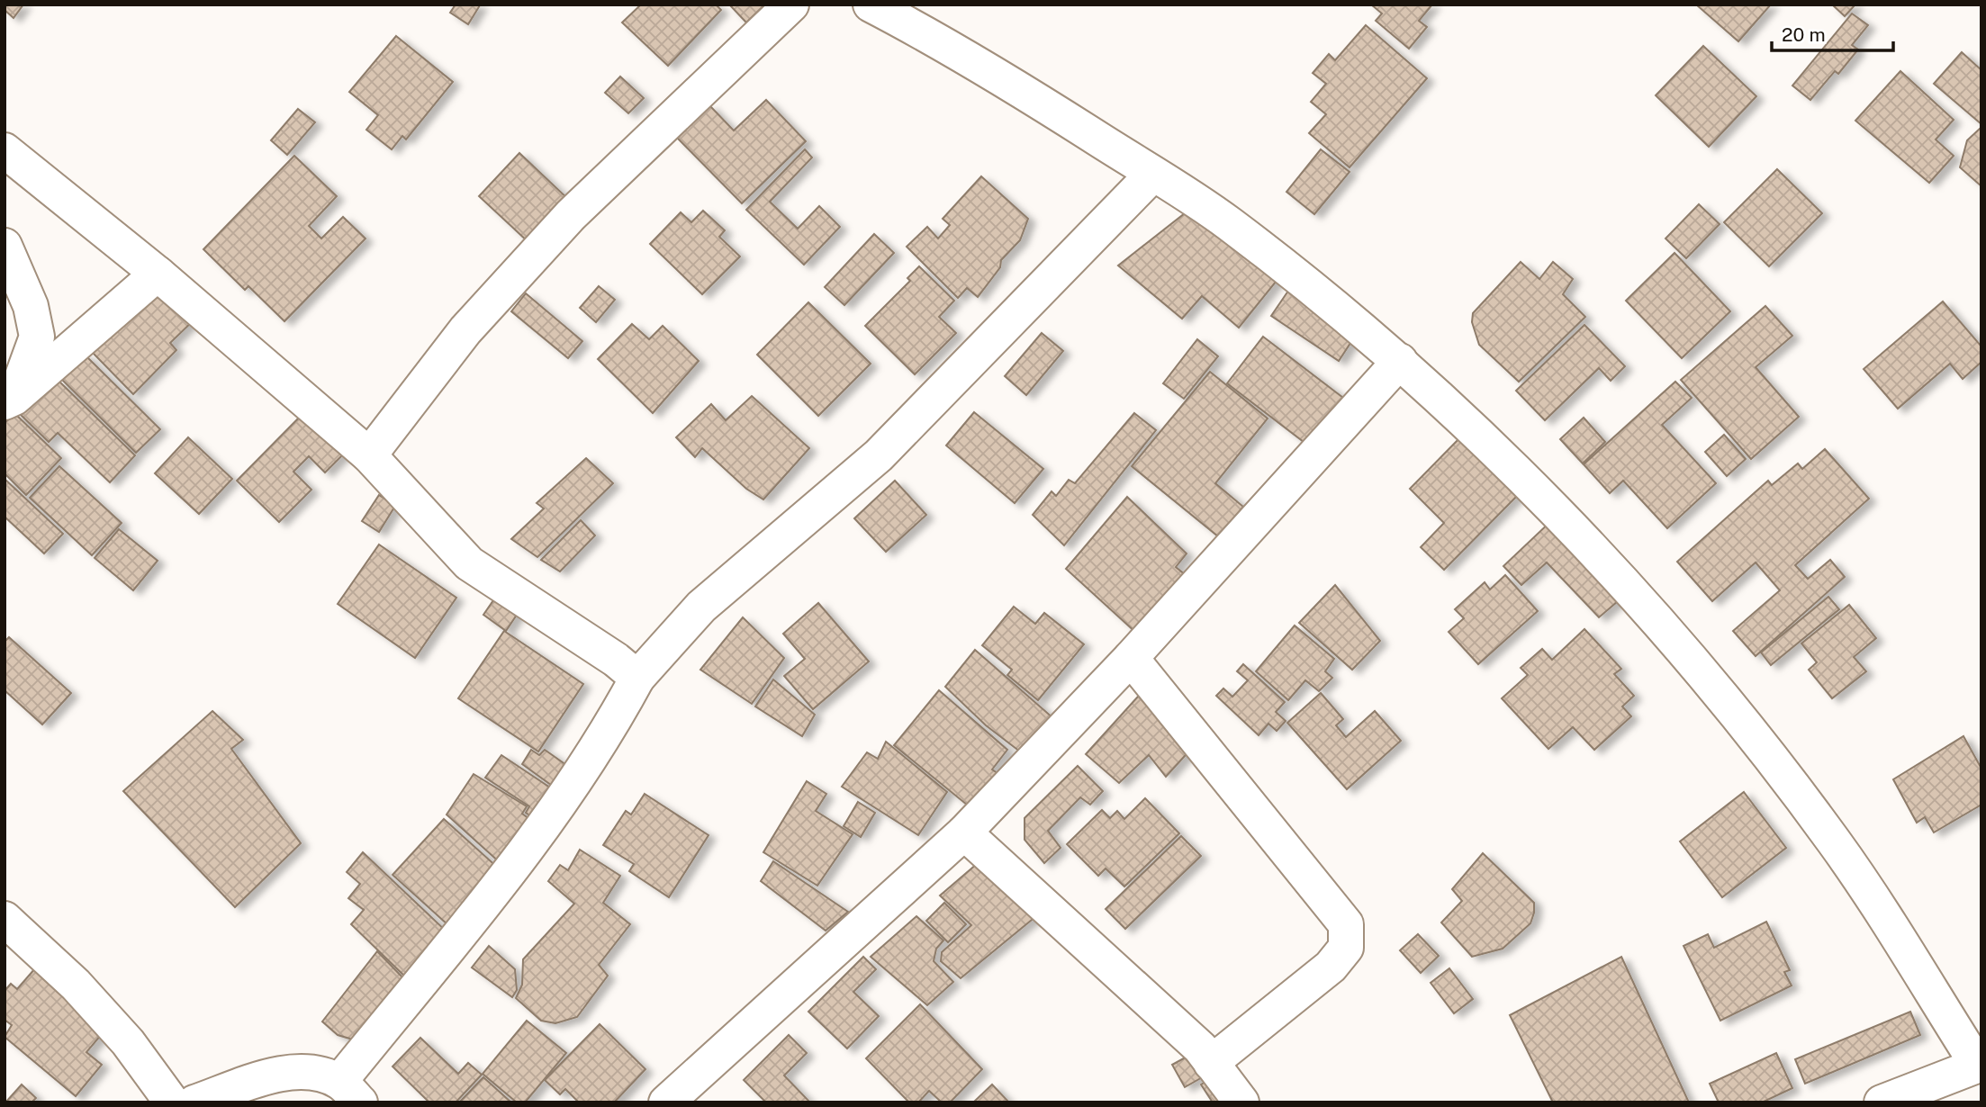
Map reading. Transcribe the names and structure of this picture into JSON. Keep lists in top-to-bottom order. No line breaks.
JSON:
{"scale_bar":"20 m"}
